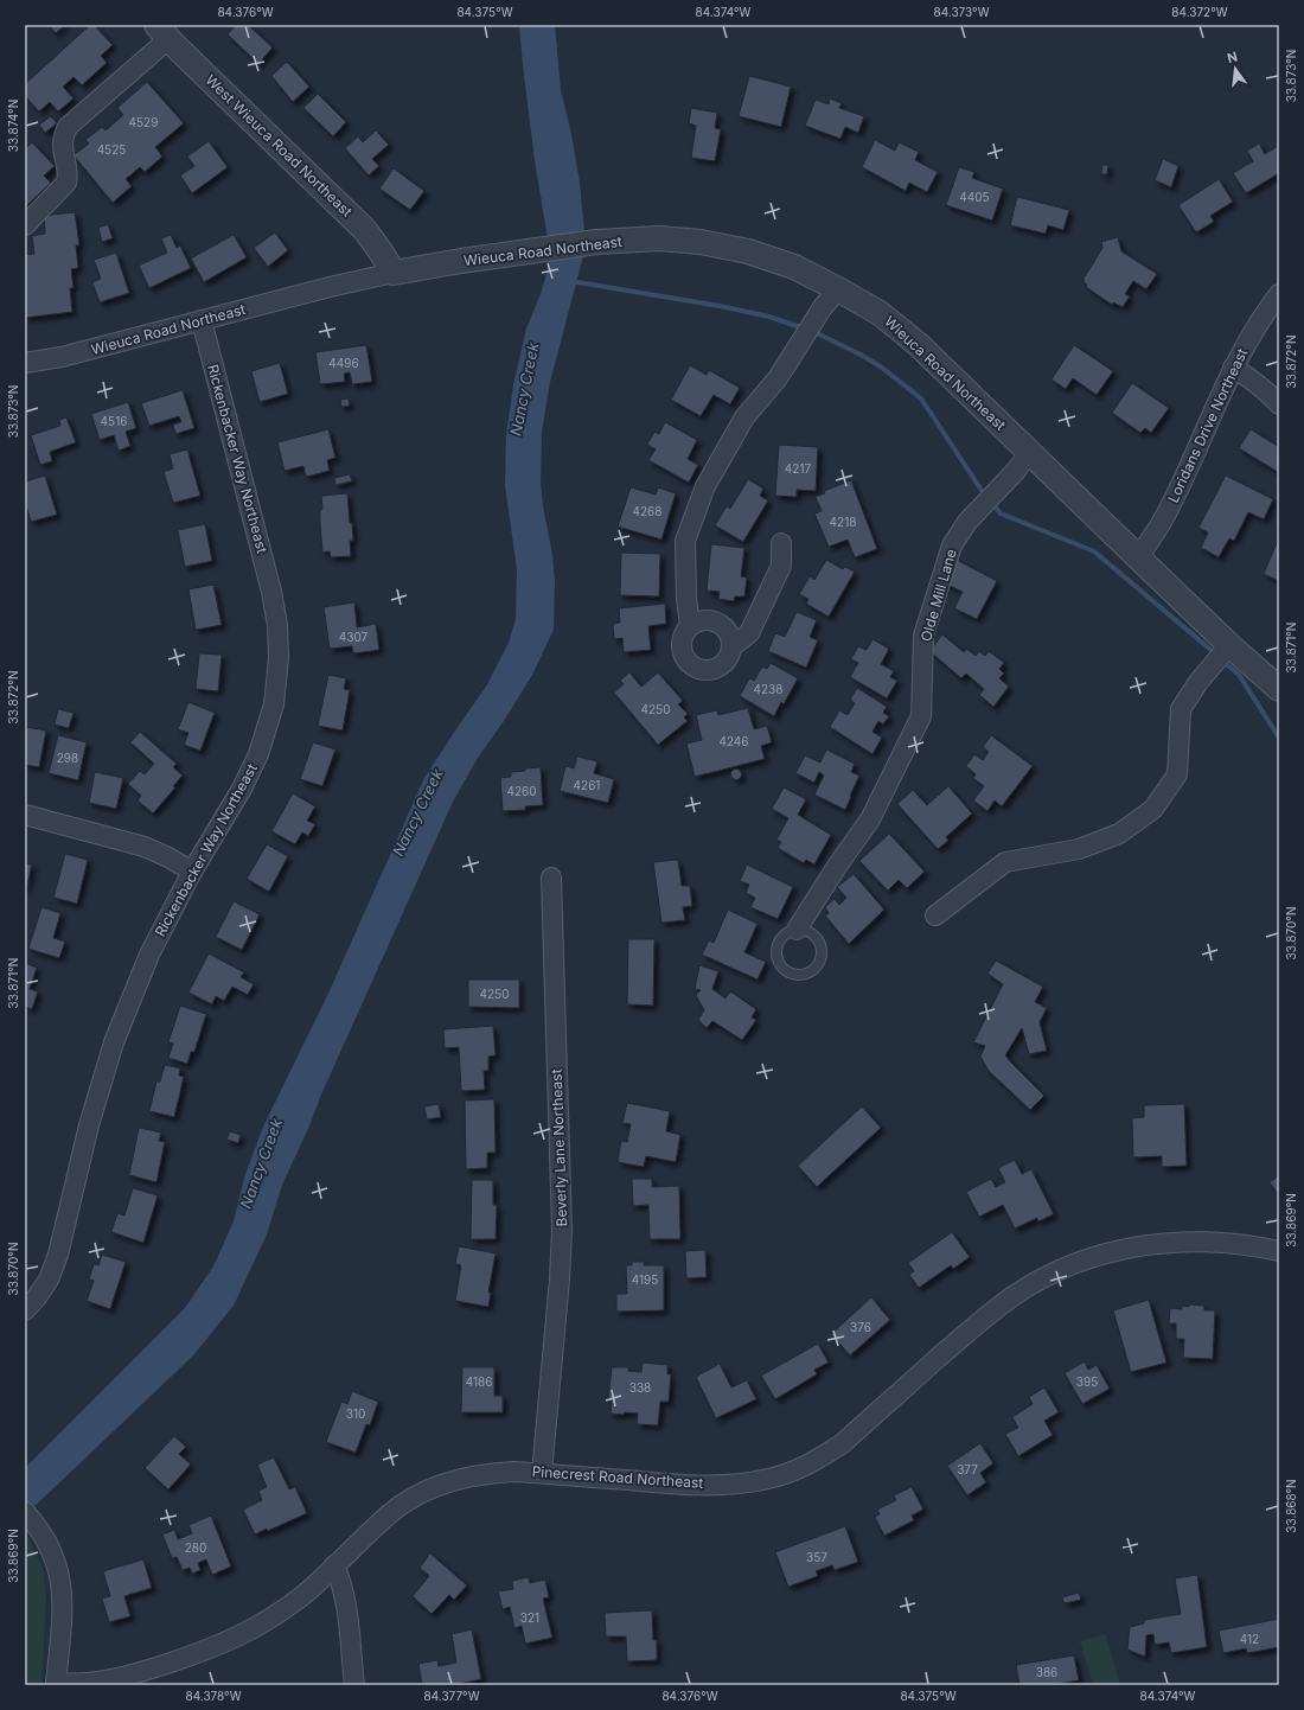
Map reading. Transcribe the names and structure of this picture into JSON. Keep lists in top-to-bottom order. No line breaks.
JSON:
{"streets":{"street":["West Wieuca Road Northeast","Wieuca Road Northeast","Loridans Drive Northeast","Rickenbacker Way Northeast","Olde Mill Lane","Beverly Lane Northeast","Pinecrest Road Northeast"]},"crossings":[["West Wieuca Road Northeast","Wieuca Road Northeast"],["Wieuca Road Northeast","Loridans Drive Northeast"],["Wieuca Road Northeast","Rickenbacker Way Northeast"],["Wieuca Road Northeast","Olde Mill Lane"],["Beverly Lane Northeast","Pinecrest Road Northeast"]],"water":["Nancy Creek"],"house_numbers":["4529","4525","4405","4496","4516","4217","4268","4218","4307","4238","4250","4246","298","4261","4260","4250","4195","376","4186","395","338","310","377","280","357","321","412","386"],"north":"top","coordinates":["84.376°W","84.375°W","84.374°W","84.373°W","84.372°W","33.873°N","33.874°N","33.872°N","33.871°N","33.870°N","33.869°N","33.868°N","84.378°W","84.377°W"]}
